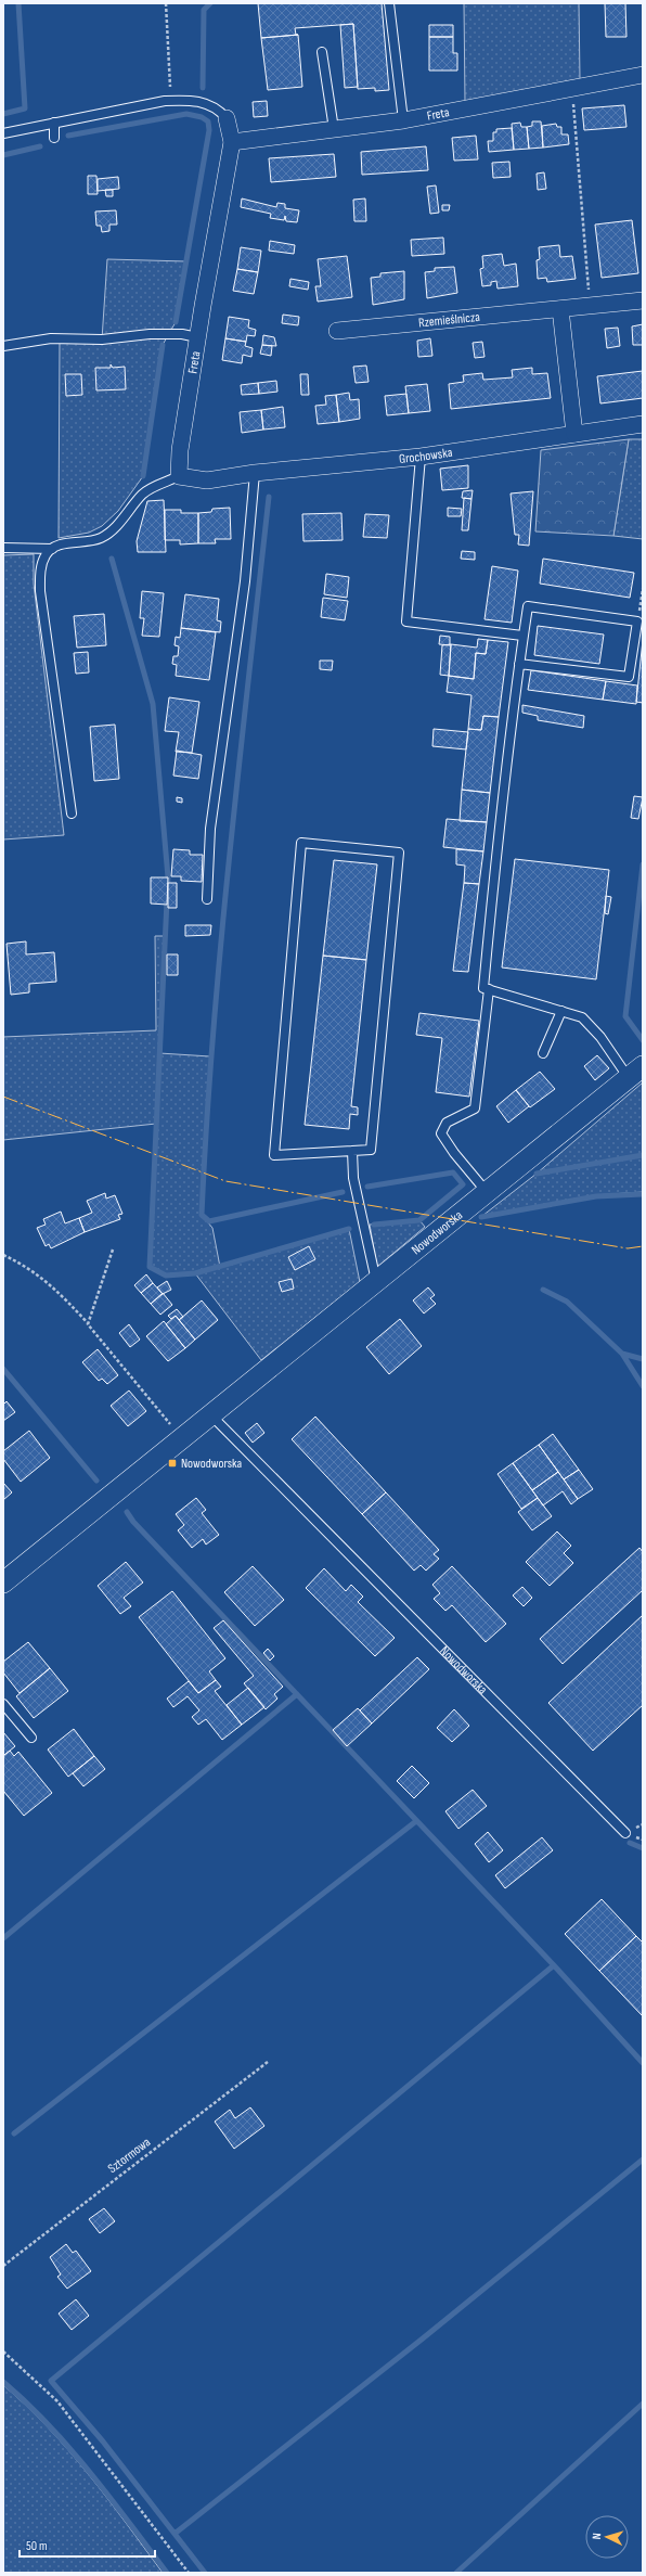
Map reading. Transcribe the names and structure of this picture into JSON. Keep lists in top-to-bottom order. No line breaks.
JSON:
{"streets":{"street":["Freta","Rzemieślnicza","Grochowska","Nowodworska"],"path":["Sztormowa"]},"crossings":[["Freta","Grochowska"]],"places":{"transit":["Nowodworska"]},"scale_bar":"50 m","north":"left"}
